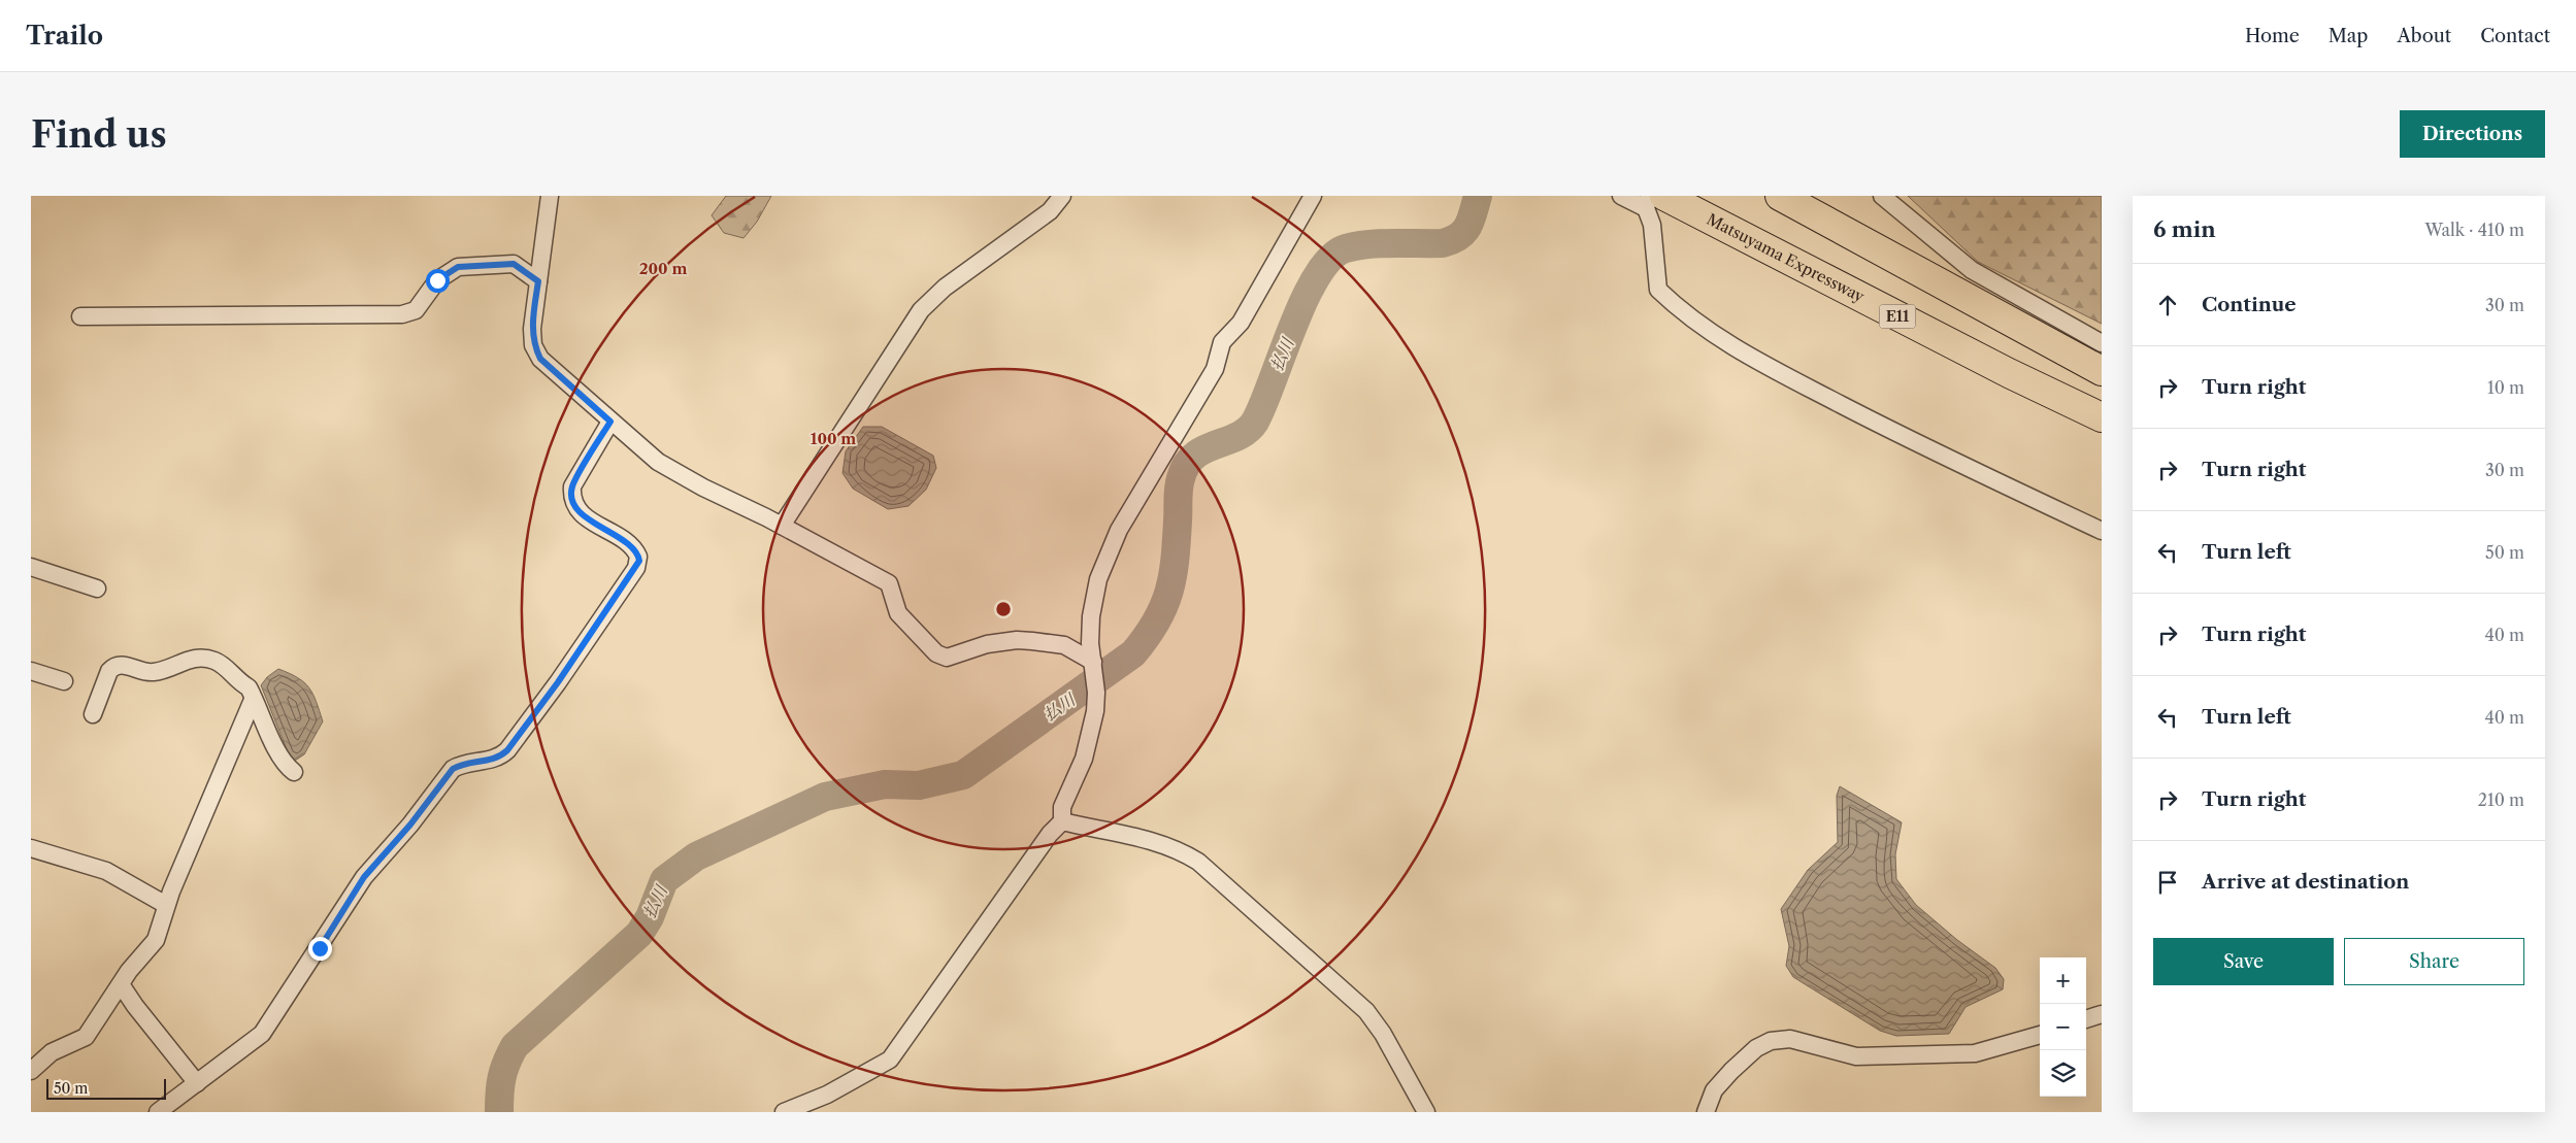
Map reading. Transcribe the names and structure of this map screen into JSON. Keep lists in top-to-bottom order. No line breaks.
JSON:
{"streets":{"highway":["Matsuyama Expressway","E11"]},"water":["払川"],"scale_bar":"50 m","page":{"header":"Trailo","nav":["Home","Map","About","Contact"],"buttons":["Directions",["Save","Share"]],"title":"Find us","heading":["6 min","Walk · 410 m"],"list":[["Continue","30 m"],["Turn right","10 m"],["Turn right","30 m"],["Turn left","50 m"],["Turn right","40 m"],["Turn left","40 m"],["Turn right","210 m"],"Arrive at destination"],"map_buttons":["+","−"],"scale":"50 m"},"rings":["200 m","100 m"]}
